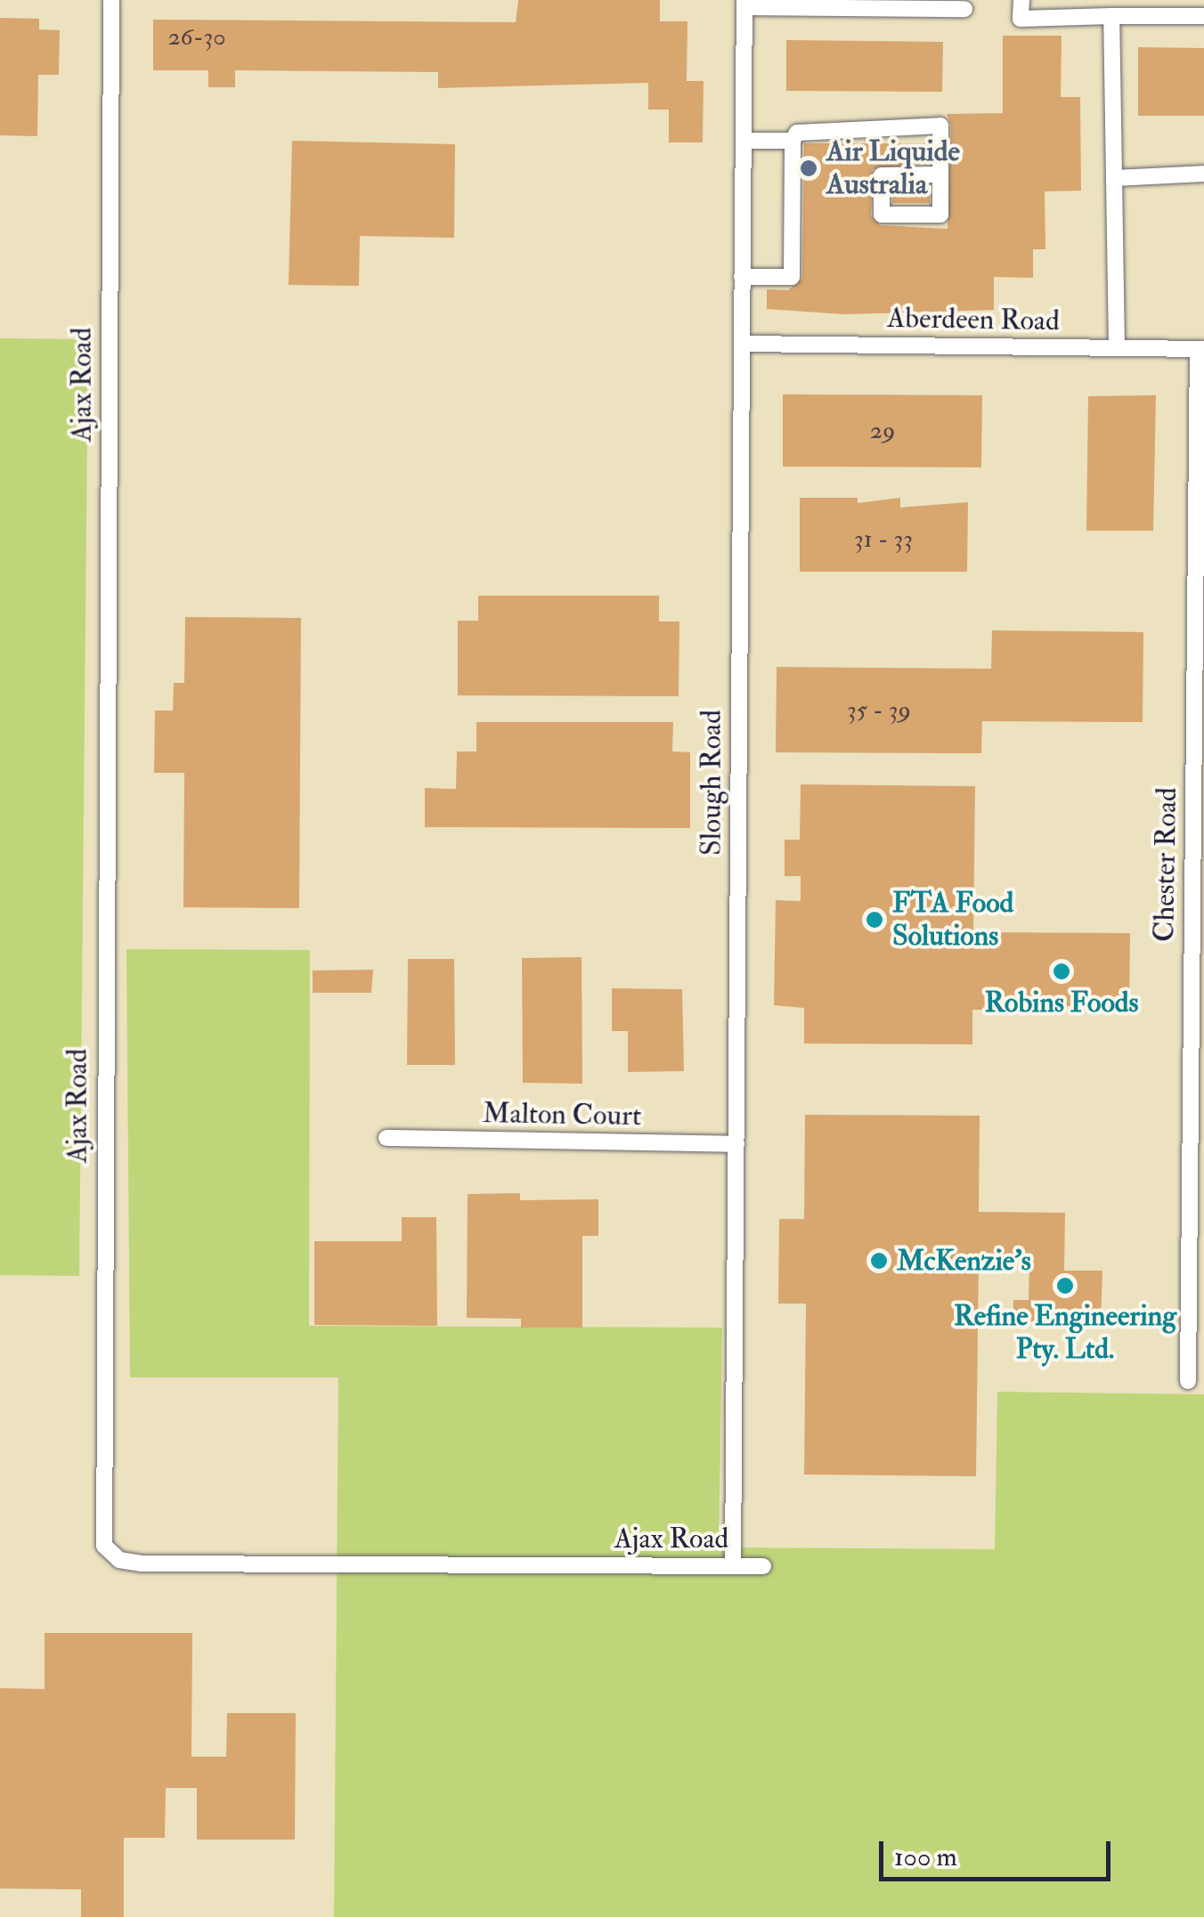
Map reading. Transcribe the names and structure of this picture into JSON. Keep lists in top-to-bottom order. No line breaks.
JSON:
{"streets":{"street":["Aberdeen Road","Ajax Road","Slough Road","Chester Road","Malton Court"]},"crossings":[["Aberdeen Road","Slough Road"],["Aberdeen Road","Chester Road"],["Ajax Road","Slough Road"],["Slough Road","Malton Court"]],"places":["Air Liquide Australia","FTA Food Solutions","Robins Foods","McKenzie's","Refine Engineering Pty. Ltd."],"house_numbers":["26-30","29","31 - 33","35 - 39"],"scale_bar":"100 m"}
